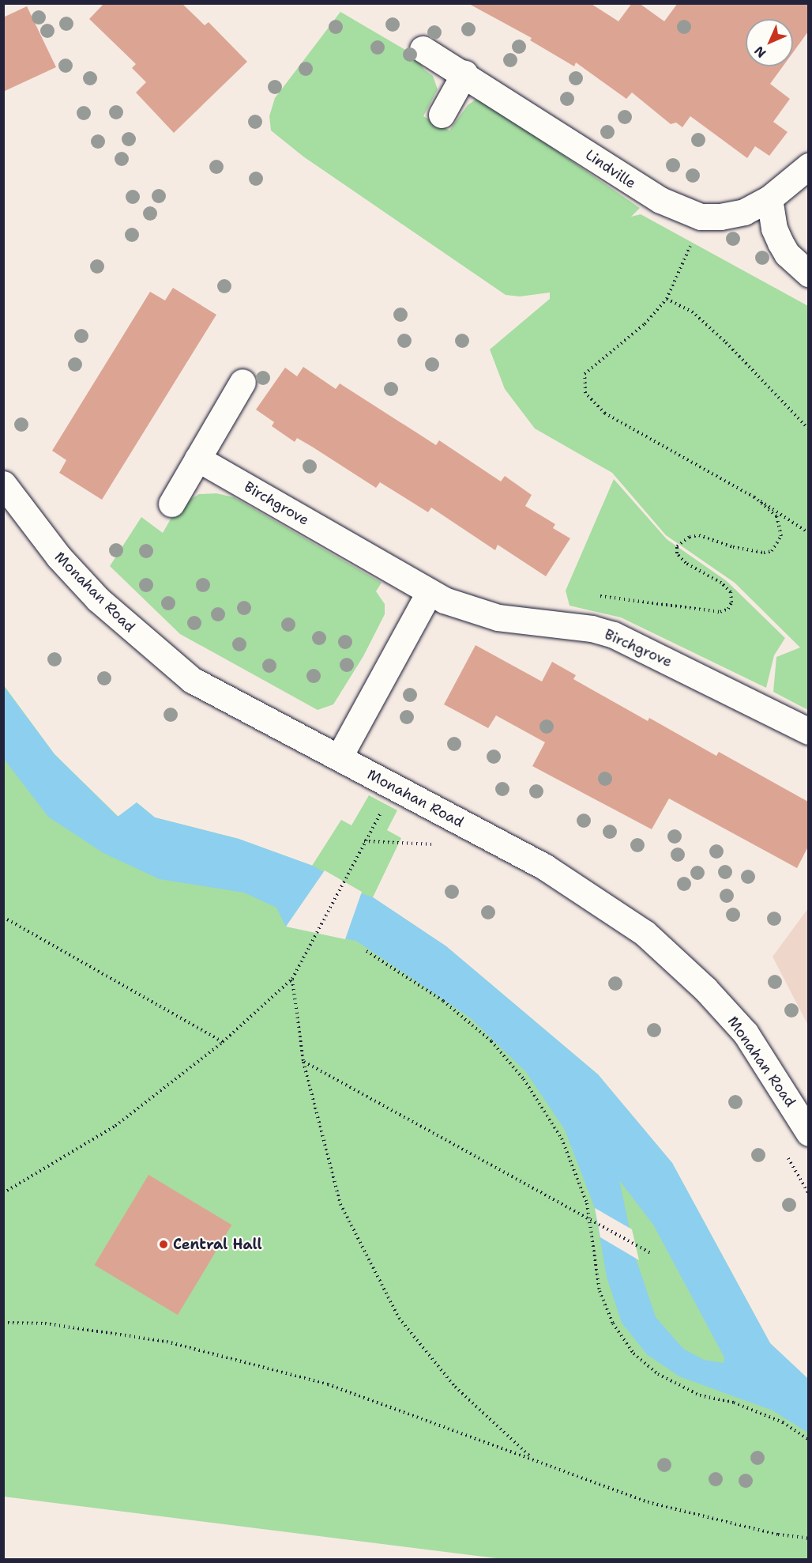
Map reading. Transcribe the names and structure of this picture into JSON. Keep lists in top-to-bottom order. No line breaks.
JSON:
{"streets":{"street":["Lindville","Birchgrove","Monahan Road"]},"places":["Central Hall"],"north":"bottom left"}
